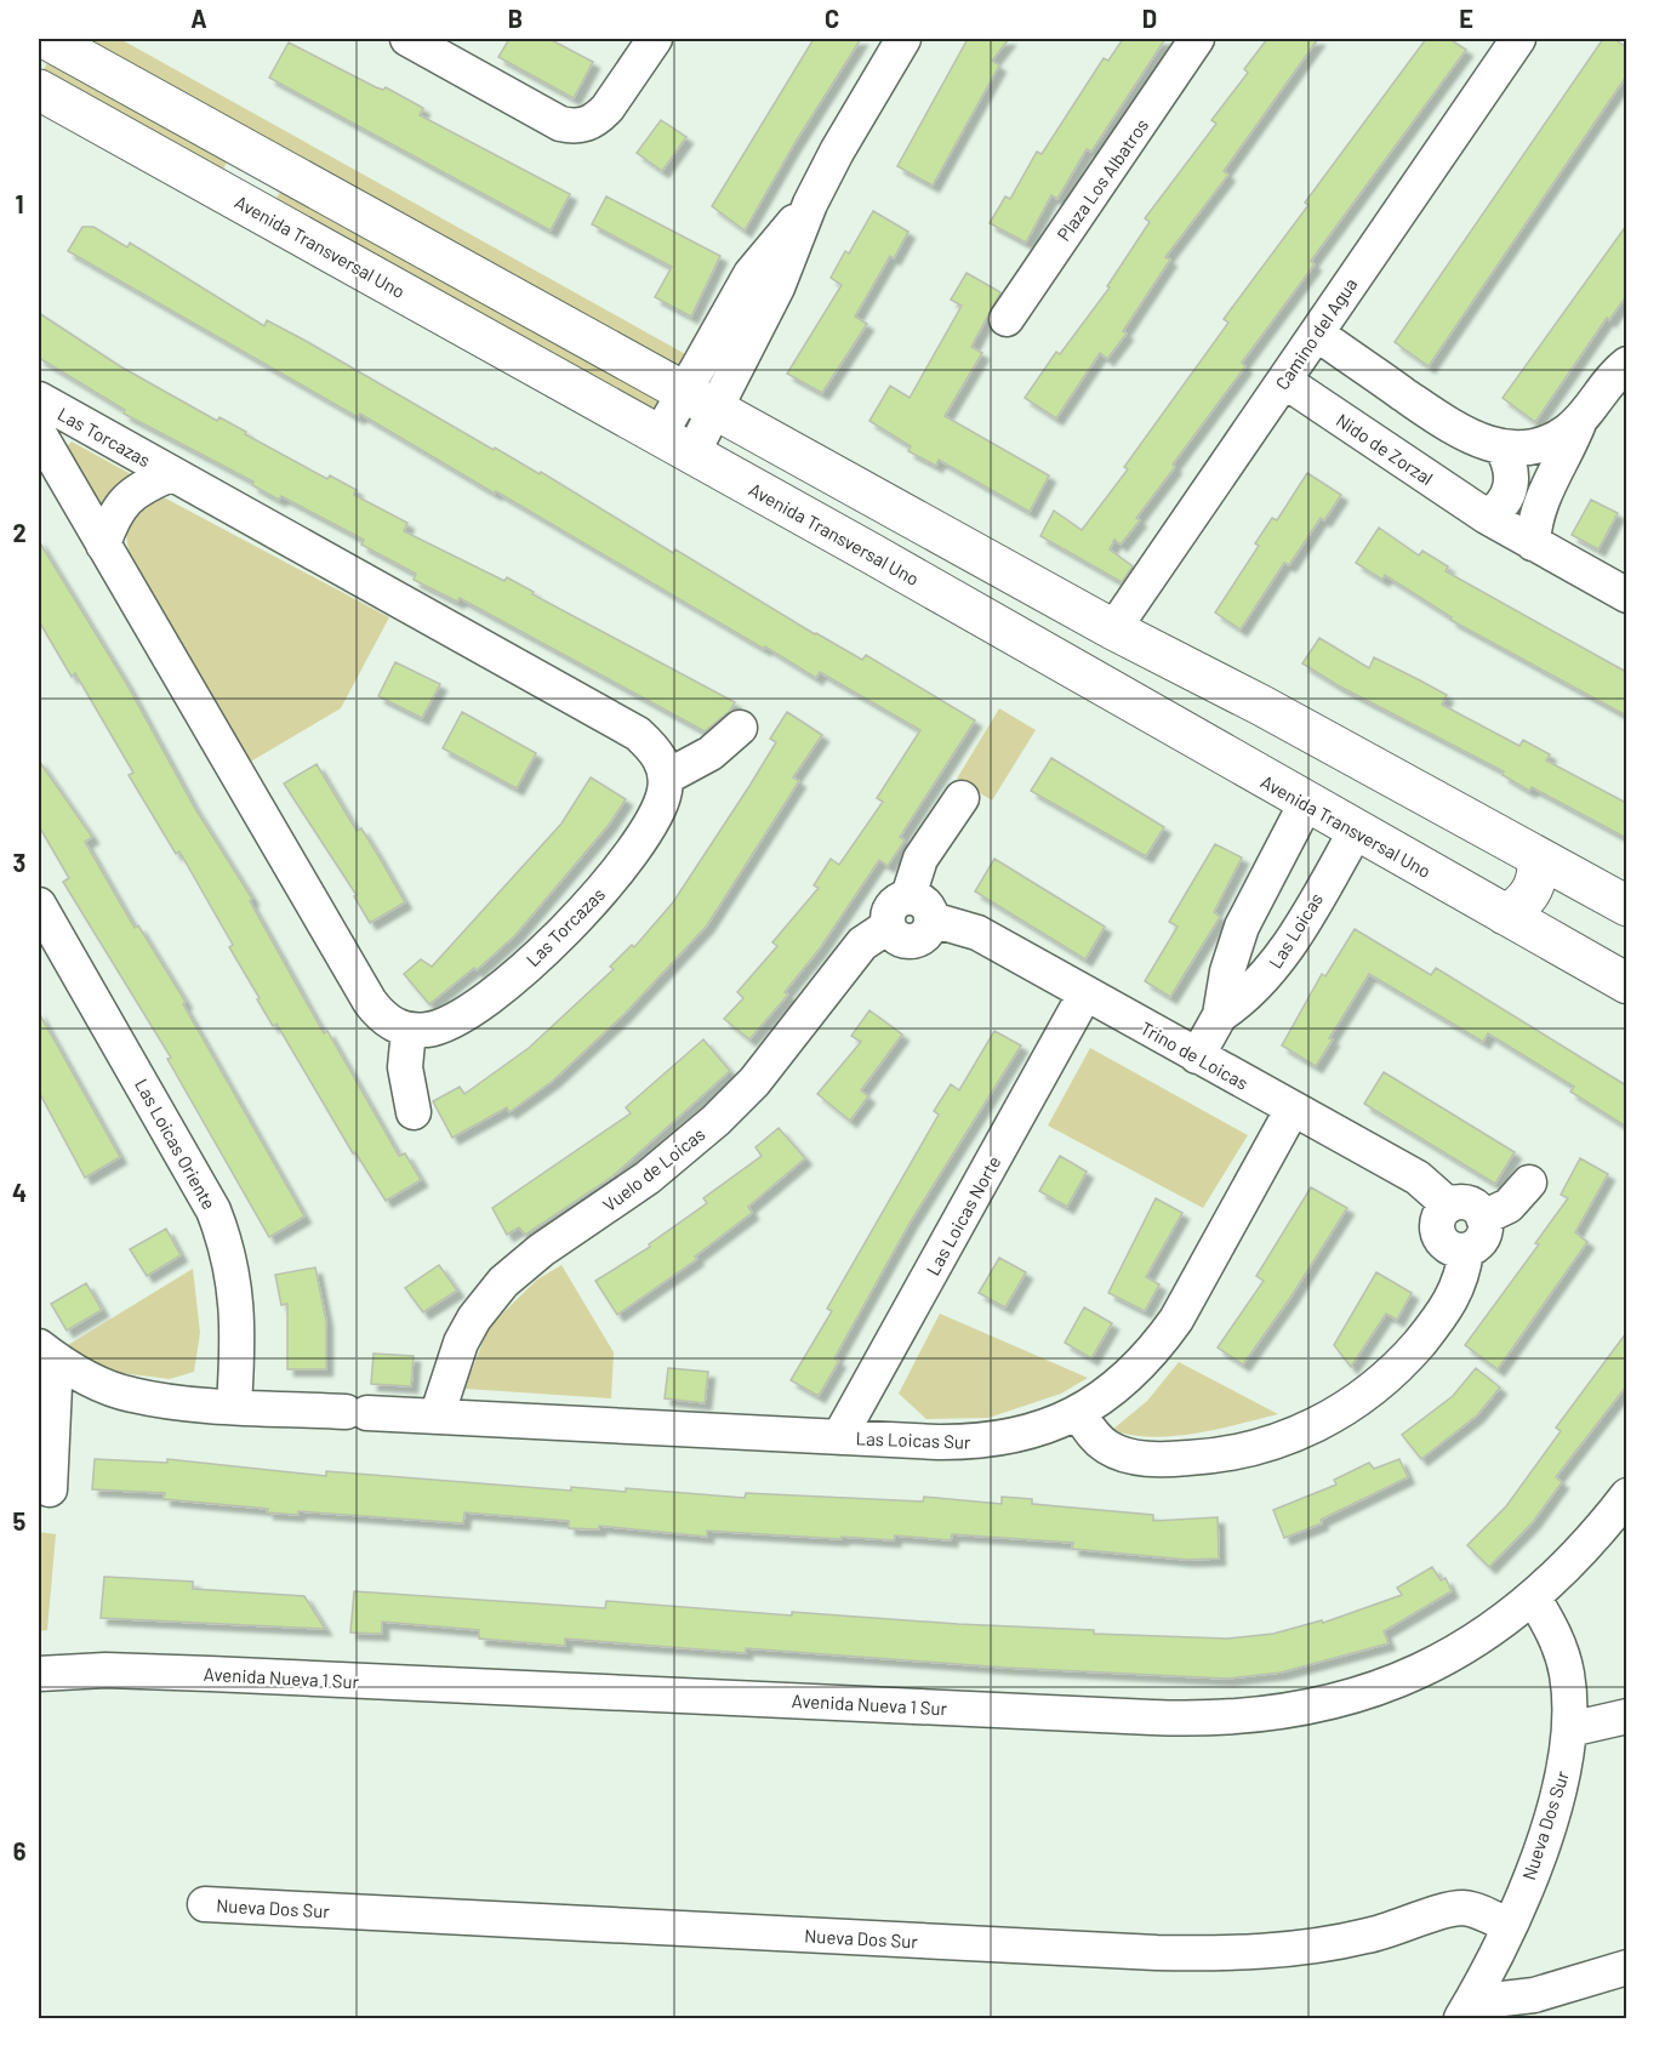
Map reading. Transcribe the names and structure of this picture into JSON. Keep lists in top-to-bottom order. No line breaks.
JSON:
{"streets":{"street":["Plaza Los Albatros","Avenida Transversal Uno","Camino del Agua","Las Torcazas","Nido de Zorzal","Las Loicas","Trino de Loicas","Las Loicas Oriente","Vuelo de Loicas","Las Loicas Norte","Las Loicas Sur","Avenida Nueva 1 Sur","Nueva Dos Sur"]},"crossings":[["Avenida Transversal Uno","Las Loicas"],["Camino del Agua","Nido de Zorzal"],["Las Loicas","Trino de Loicas"],["Trino de Loicas","Vuelo de Loicas"],["Trino de Loicas","Las Loicas Norte"],["Trino de Loicas","Las Loicas Sur"],["Las Loicas Oriente","Las Loicas Sur"],["Vuelo de Loicas","Las Loicas Sur"],["Las Loicas Norte","Las Loicas Sur"],["Avenida Nueva 1 Sur","Nueva Dos Sur"]],"grid":{"columns":["A","B","C","D","E"],"rows":["1","2","3","4","5","6"]}}
